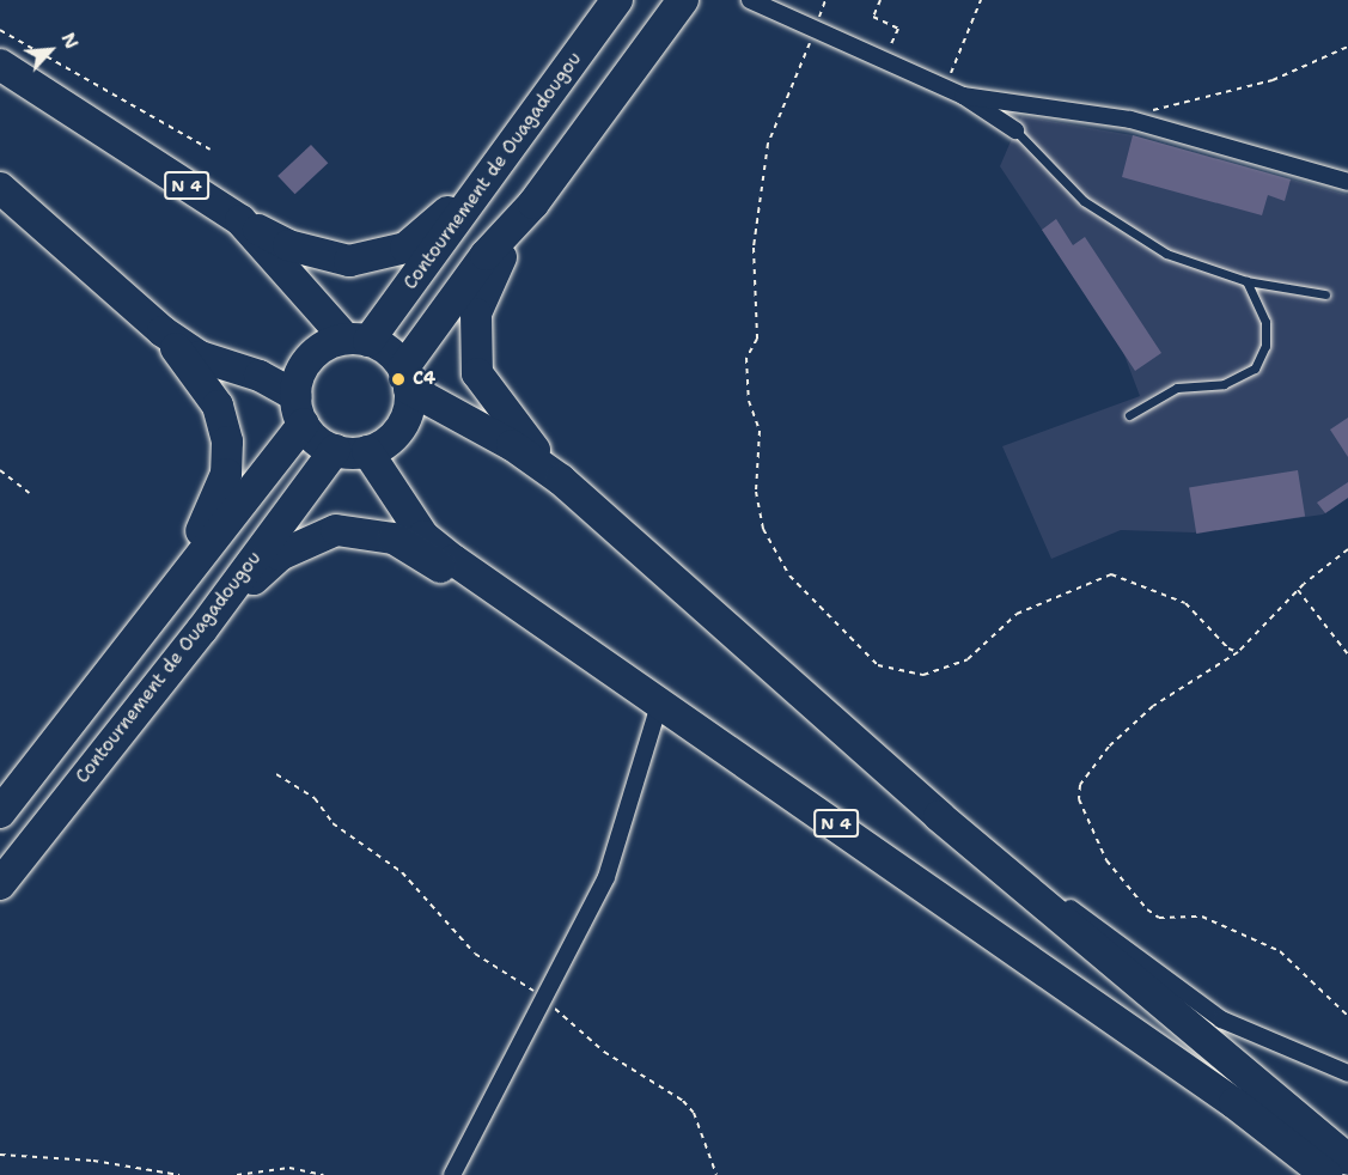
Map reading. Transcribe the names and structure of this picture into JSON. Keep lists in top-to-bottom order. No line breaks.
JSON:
{"streets":{"highway":["Contournement de Ouagadougou","N 4"]},"crossings":[["Contournement de Ouagadougou","N 4"]],"places":["C4"],"north":"top right"}
